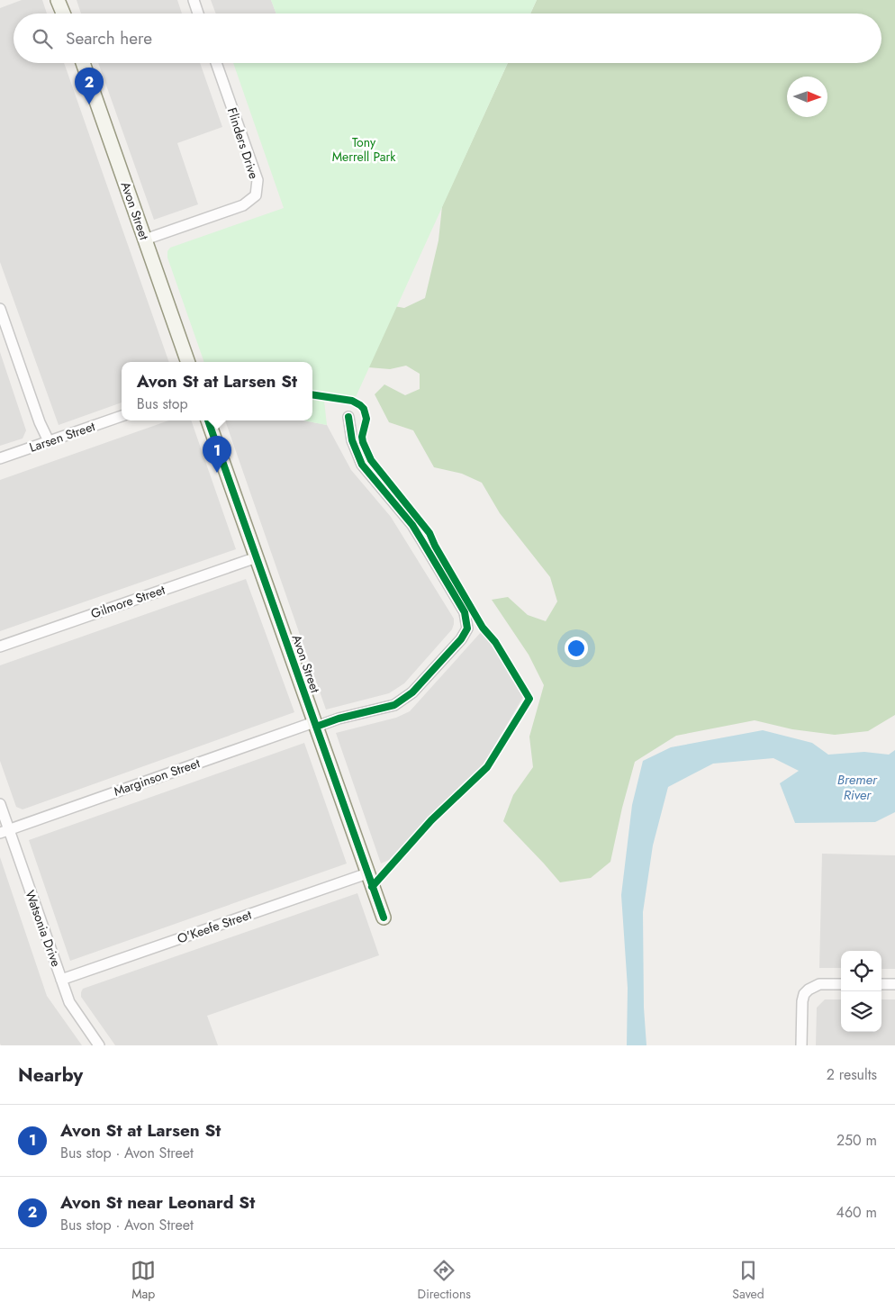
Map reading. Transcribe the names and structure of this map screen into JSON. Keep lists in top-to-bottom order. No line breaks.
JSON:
{"streets":{"street":["Flinders Drive","Avon Street","Larsen Street","Gilmore Street","Marginson Street","O'Keefe Street","Watsonia Drive"]},"crossings":[["Flinders Drive","Avon Street"],["Avon Street","Gilmore Street"],["Avon Street","Marginson Street"],["Avon Street","O'Keefe Street"],["Marginson Street","Watsonia Drive"],["O'Keefe Street","Watsonia Drive"]],"water":["Bremer River"],"parks":["Tony Merrell Park"],"north":"right","page":{"search":"Search here","pins":["2","1"],"popup":["Avon St at Larsen St","Bus stop"],"heading":["Nearby","2 results"],"list":[{"mark":"1","name":"Avon St at Larsen St","note":"Bus stop · Avon Street","value":"250 m"},{"mark":"2","name":"Avon St near Leonard St","note":"Bus stop · Avon Street","value":"460 m"}],"nav":["Map","Directions","Saved"]}}
